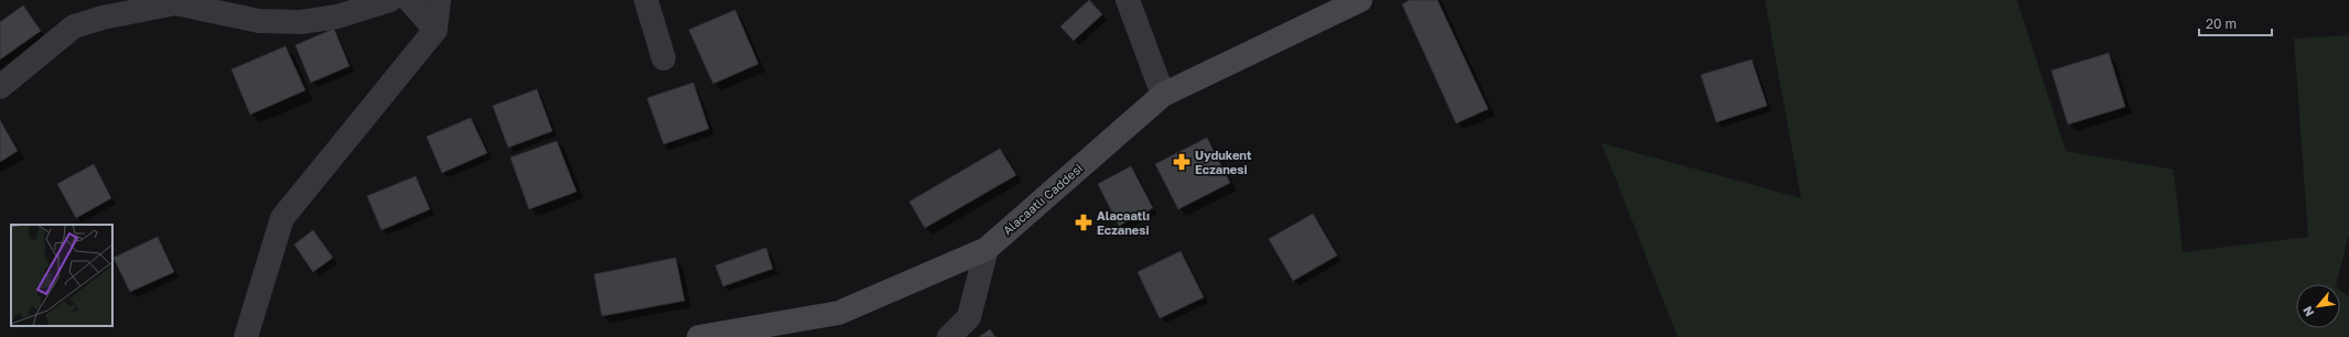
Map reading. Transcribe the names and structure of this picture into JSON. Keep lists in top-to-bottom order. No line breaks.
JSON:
{"streets":{"street":["Alacaatlı Caddesi"]},"places":{"pharmacy":["Uydukent Eczanesi","Alacaatlı Eczanesi"]},"scale_bar":"20 m","north":"bottom left"}
